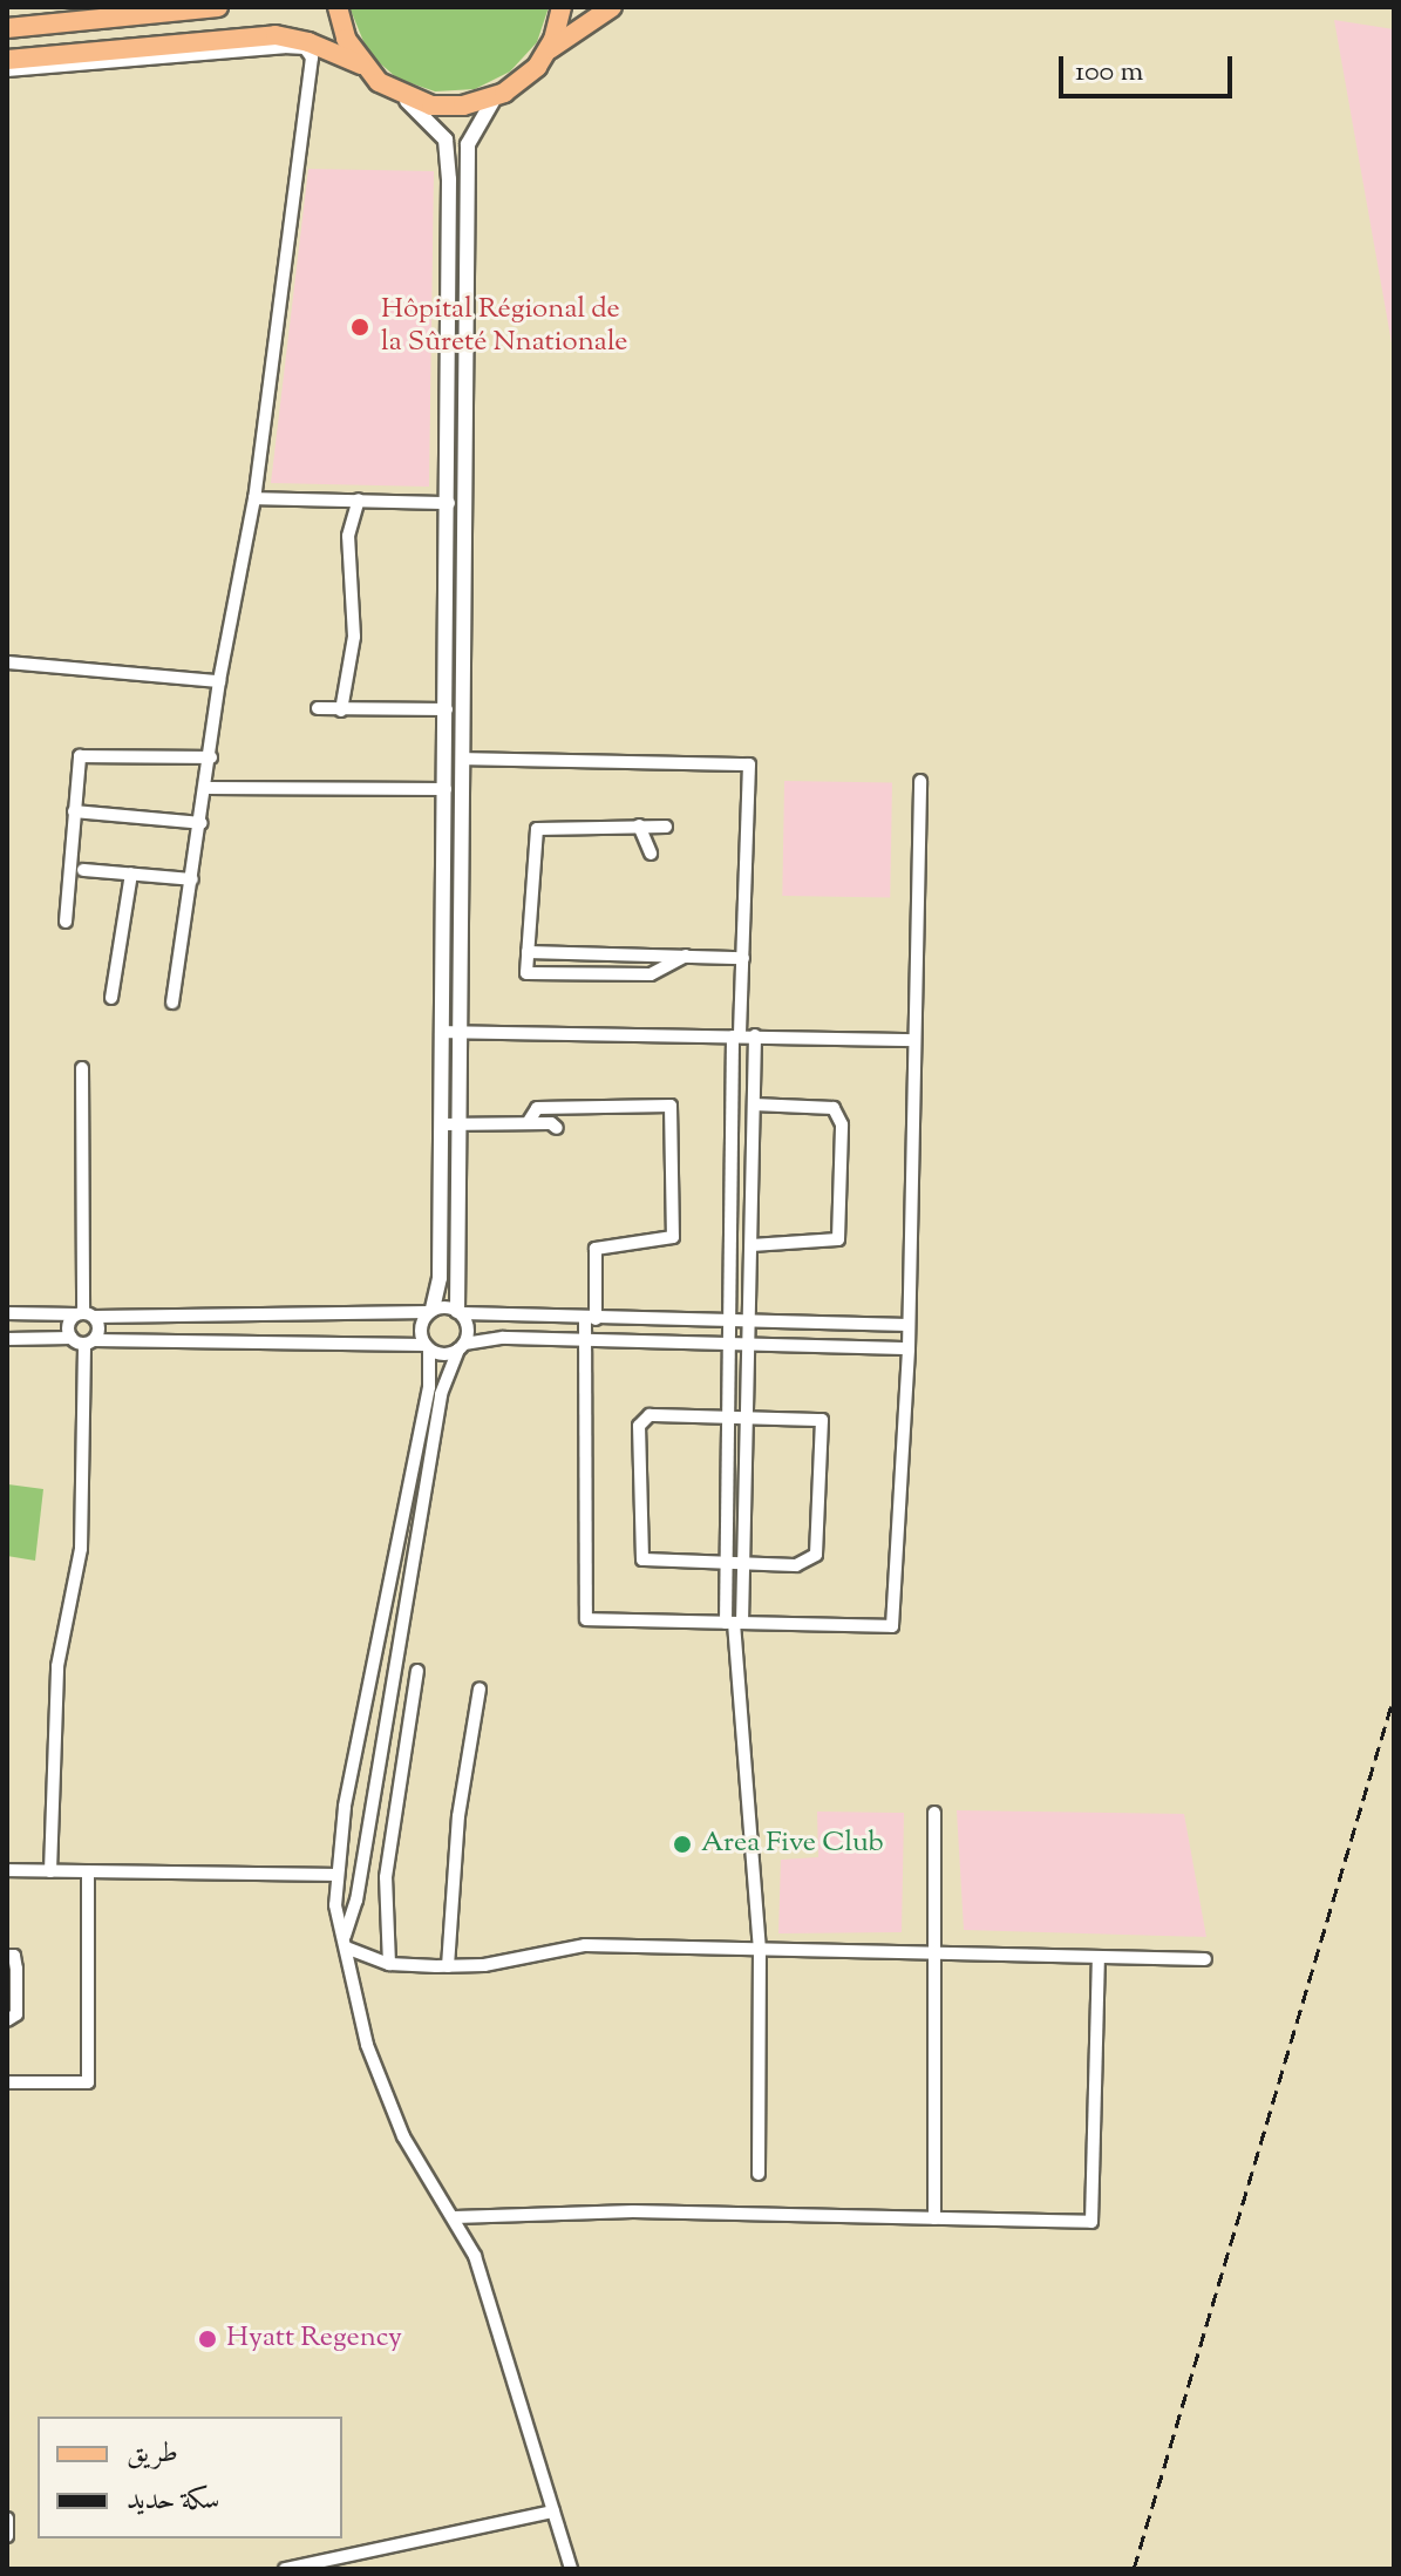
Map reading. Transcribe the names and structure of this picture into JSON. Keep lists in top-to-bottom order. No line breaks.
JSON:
{"places":["Hôpital Régional de la Sûreté Nnationale","Area Five Club","Hyatt Regency"],"legend":["طريق","سكة حديد"],"scale_bar":"100 m"}
